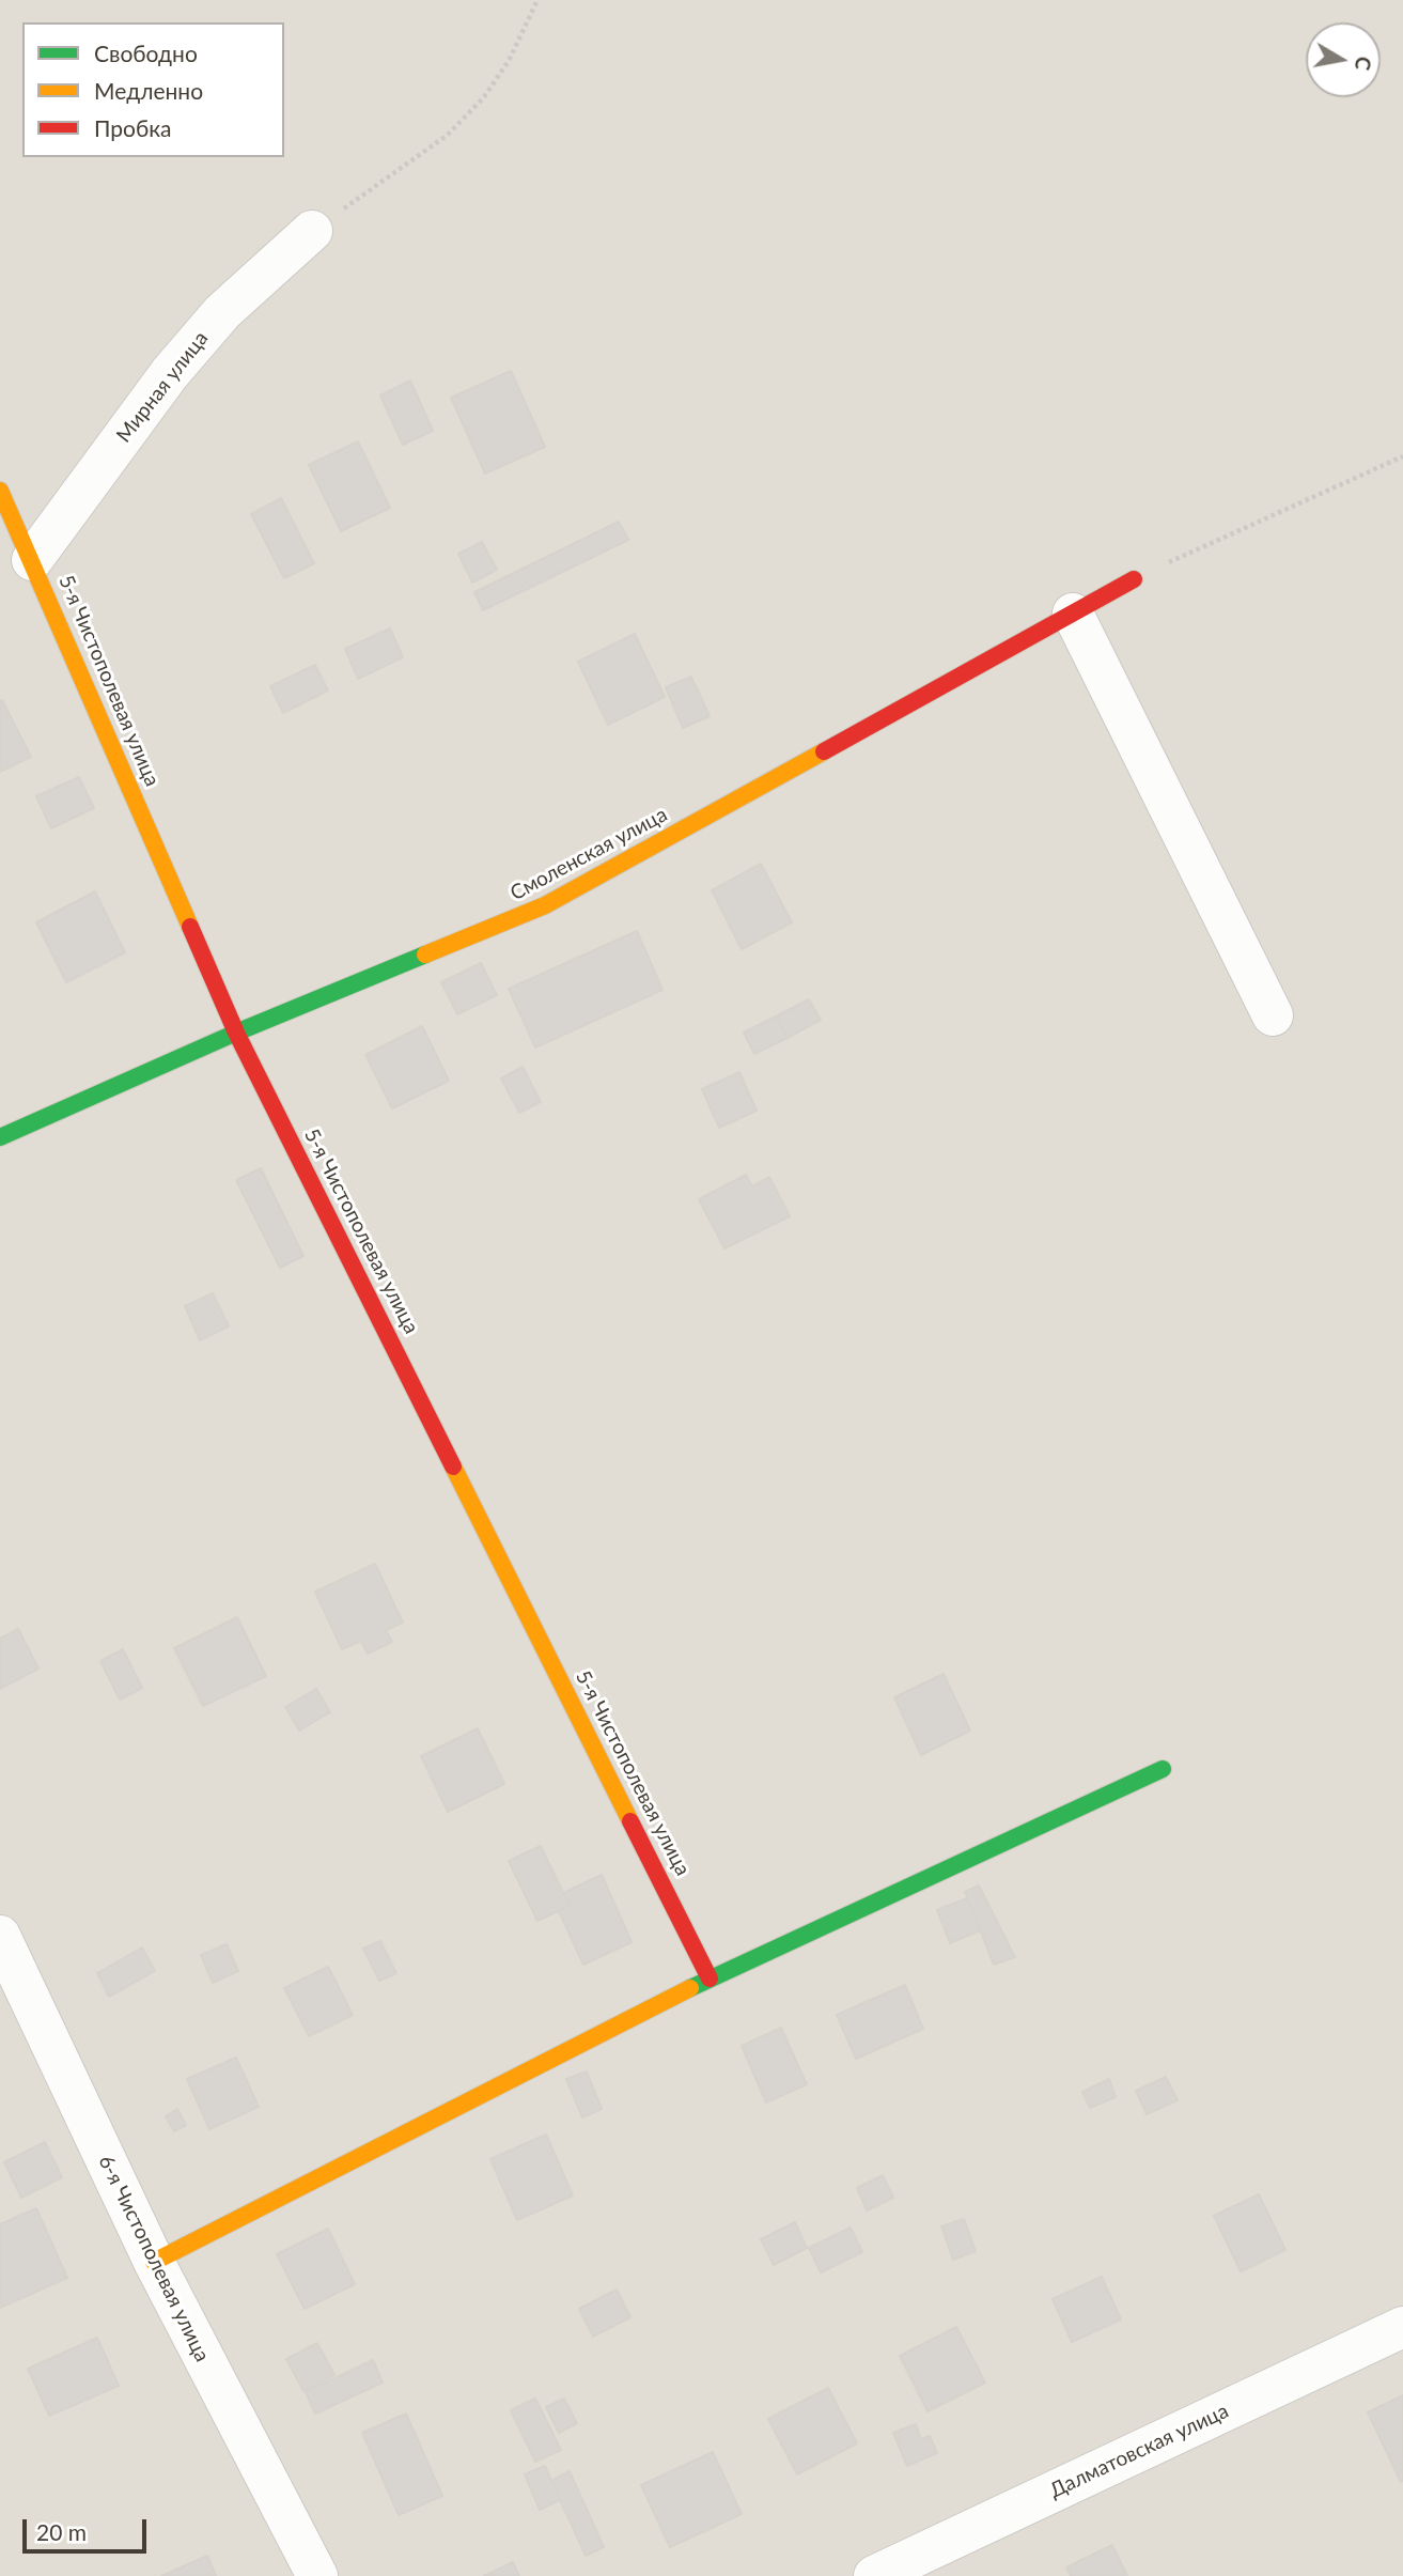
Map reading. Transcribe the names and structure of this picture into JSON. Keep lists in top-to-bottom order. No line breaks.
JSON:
{"streets":{"street":["Мирная улица","5-я Чистополевая улица","Смоленская улица","6-я Чистополевая улица","Далматовская улица"]},"crossings":[["Мирная улица","5-я Чистополевая улица"],["5-я Чистополевая улица","Смоленская улица"]],"legend":["Свободно","Медленно","Пробка"],"scale_bar":"20 m","north":"right"}
